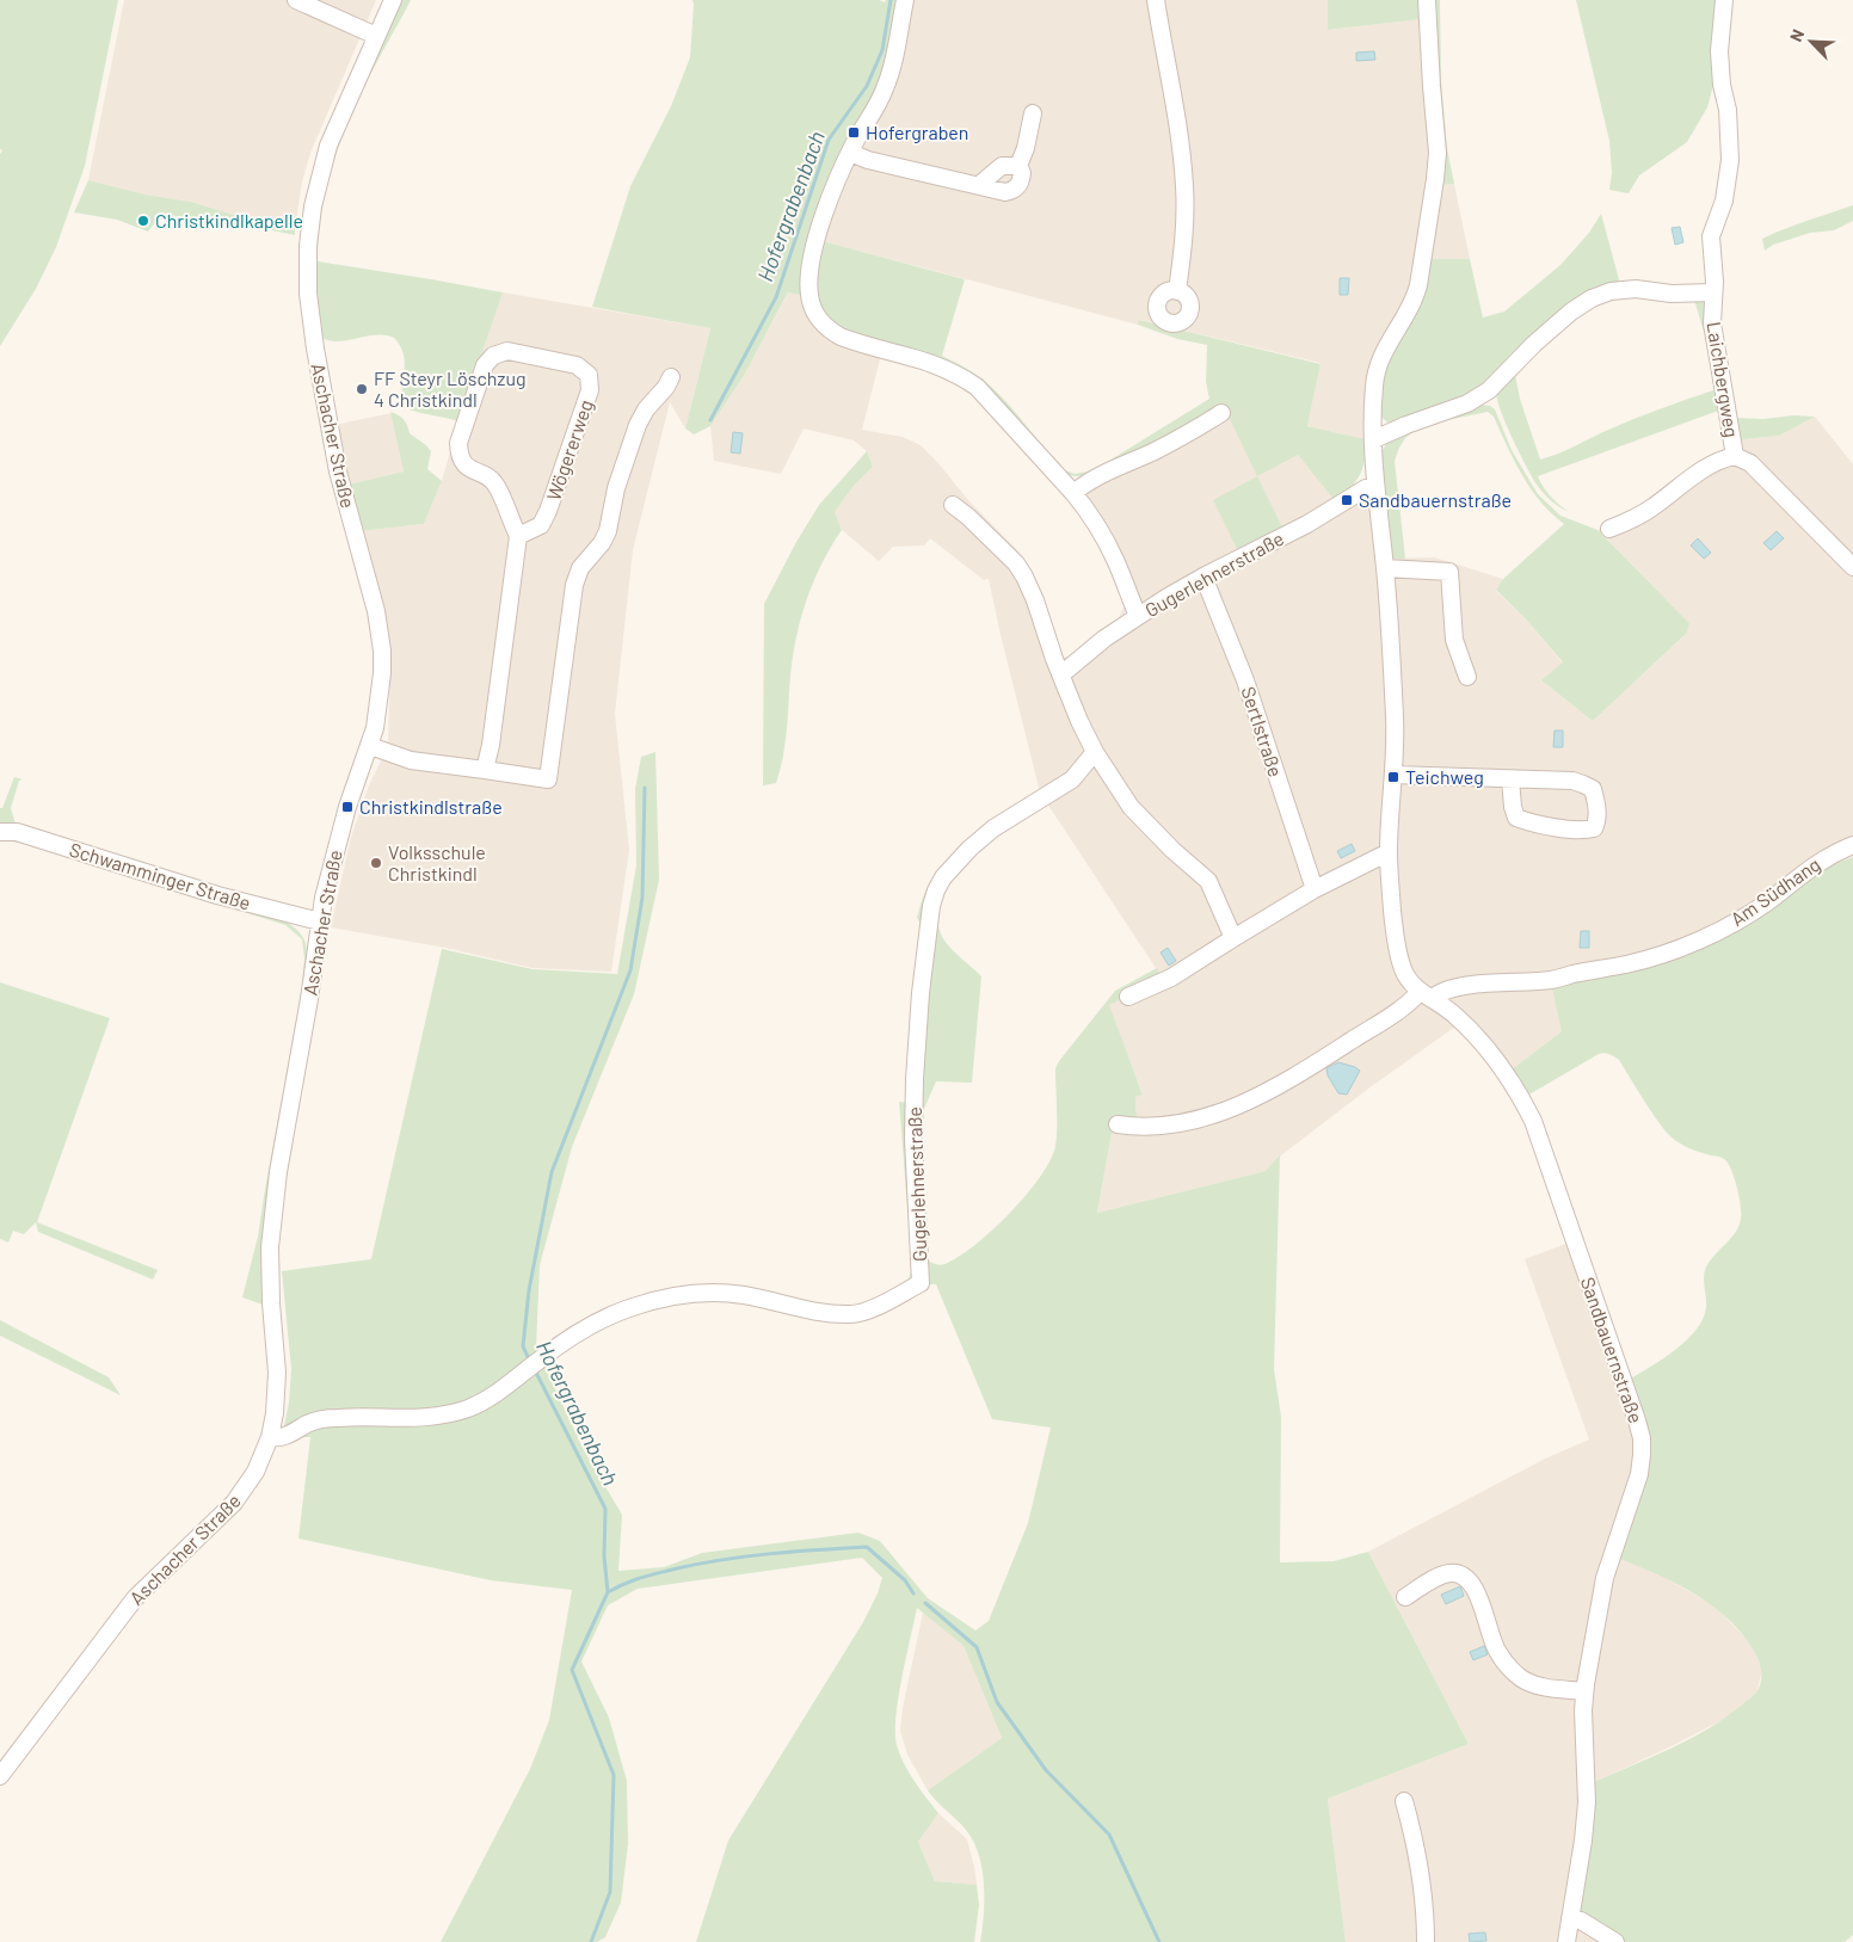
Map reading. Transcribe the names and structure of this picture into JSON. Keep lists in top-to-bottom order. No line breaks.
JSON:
{"streets":{"street":["Laichbergweg","Aschacher Straße","Wögererweg","Gugerlehnerstraße","Sertlstraße","Schwamminger Straße","Am Südhang","Sandbauernstraße"]},"crossings":[["Aschacher Straße","Gugerlehnerstraße"],["Aschacher Straße","Schwamminger Straße"],["Gugerlehnerstraße","Sertlstraße"],["Gugerlehnerstraße","Sandbauernstraße"],["Am Südhang","Sandbauernstraße"]],"water":["Hofergrabenbach"],"places":{"transit":["Hofergraben","Sandbauernstraße","Teichweg","Christkindlstraße"],"other":["Christkindlkapelle","FF Steyr Löschzug 4 Christkindl","Volksschule Christkindl"]},"north":"top left"}
